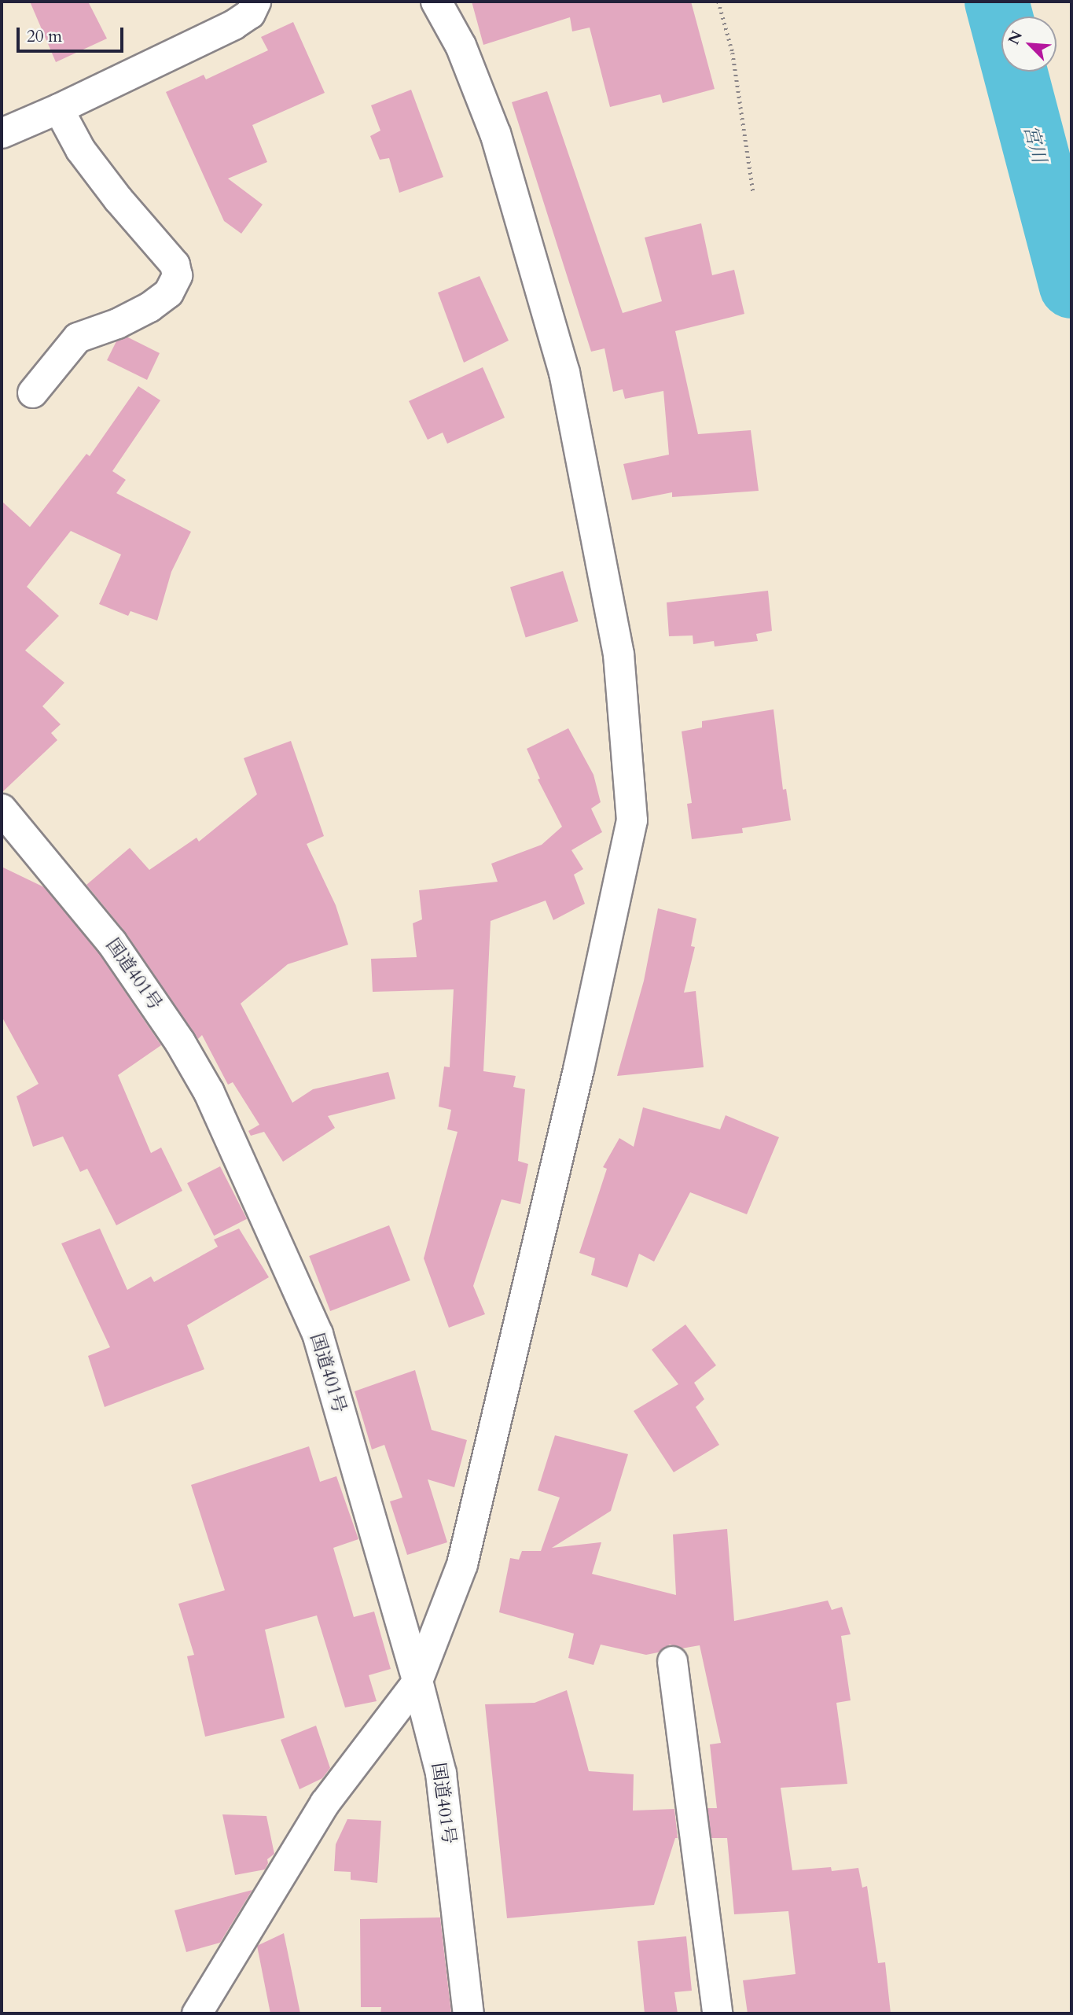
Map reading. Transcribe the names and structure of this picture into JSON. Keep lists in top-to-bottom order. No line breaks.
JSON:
{"streets":{"main road":["国道401号"]},"water":["宮川"],"scale_bar":"20 m","north":"top left"}
